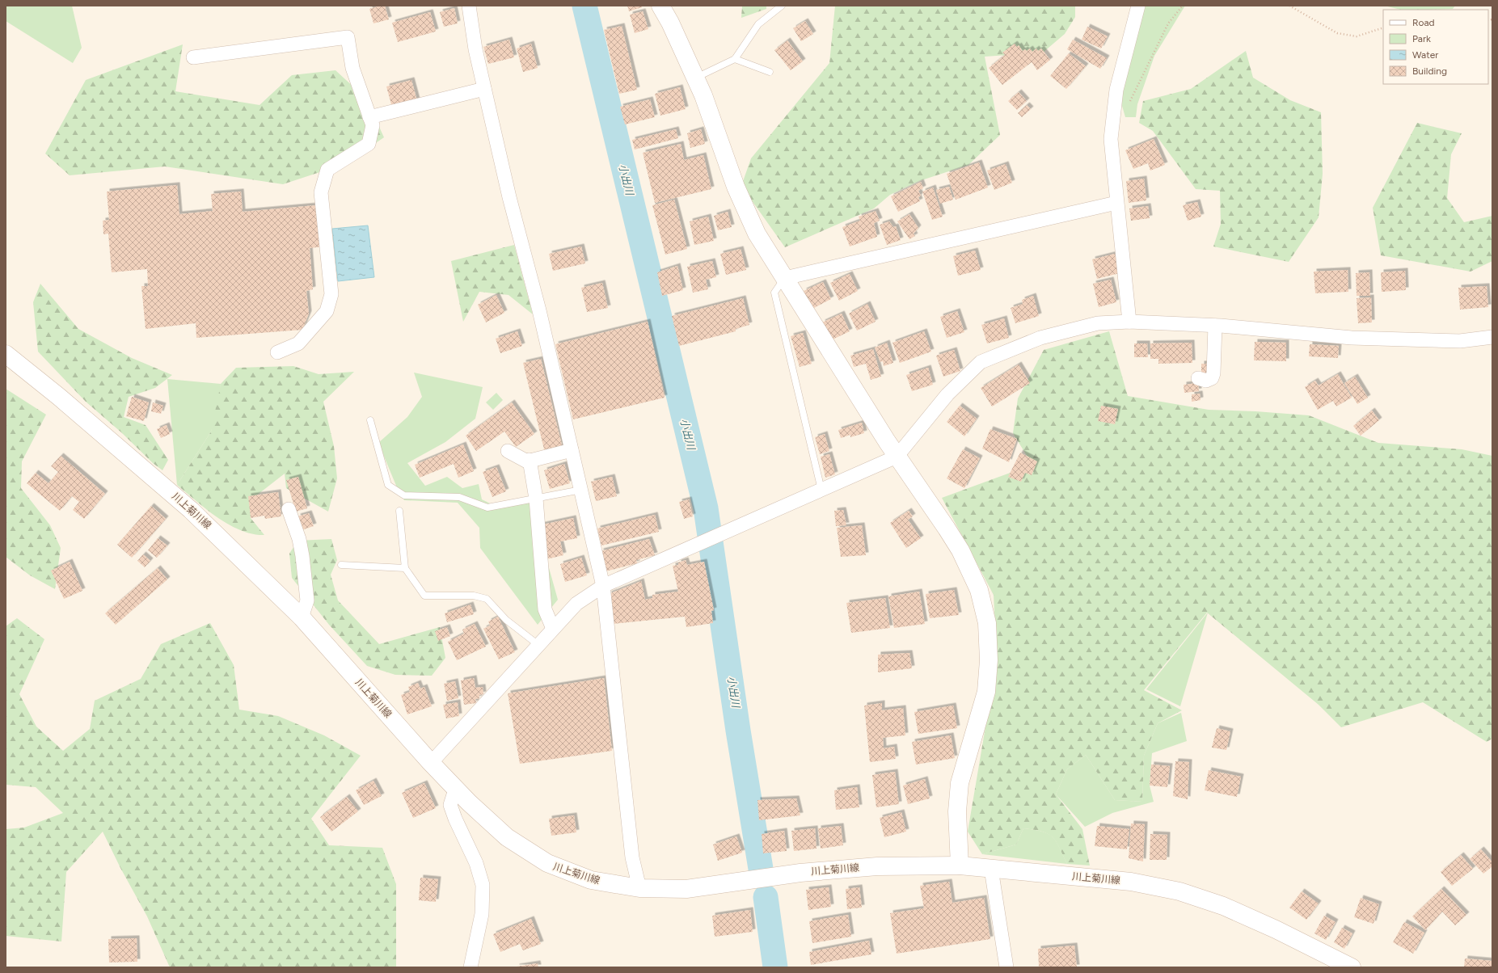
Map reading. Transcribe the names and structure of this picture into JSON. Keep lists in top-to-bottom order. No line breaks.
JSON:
{"streets":{"main road":["川上菊川線"]},"water":["小出川"],"legend":["Road","Park","Water","Building"]}
